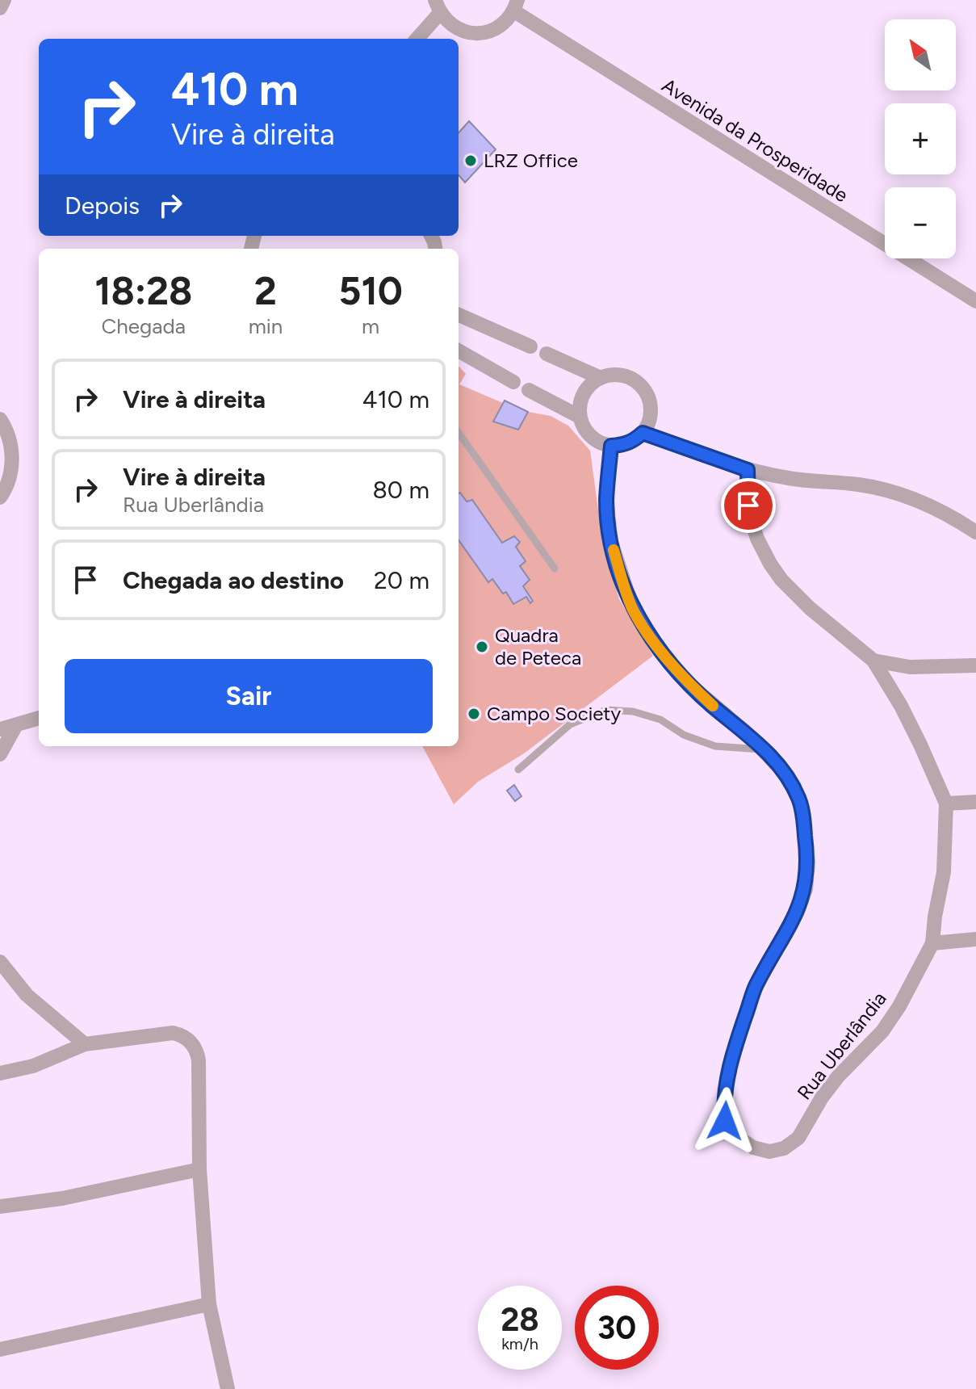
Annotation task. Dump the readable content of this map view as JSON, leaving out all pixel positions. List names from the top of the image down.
{
  "streets": {
    "street": ["Avenida da Prosperidade", "Rua Uberlândia"]
  },
  "places": ["LRZ Office", "Quadra de Peteca", "Campo Society"],
  "north": "top left",
  "page": {
    "map_buttons": ["+", "−"],
    "turn": ["410 m", "Vire à direita"],
    "then": "Depois",
    "eta": [
      "18:28",
      "Chegada",
      "2",
      "min",
      "510",
      "m"
    ],
    "list": [
      {
        "name": "Vire à direita",
        "value": "410 m"
      },
      {
        "name": "Vire à direita",
        "note": "Rua Uberlândia",
        "value": "80 m"
      },
      {
        "name": "Chegada ao destino",
        "value": "20 m"
      }
    ],
    "buttons": "Sair",
    "speed": "28 km/h",
    "limit": "30"
  }
}
